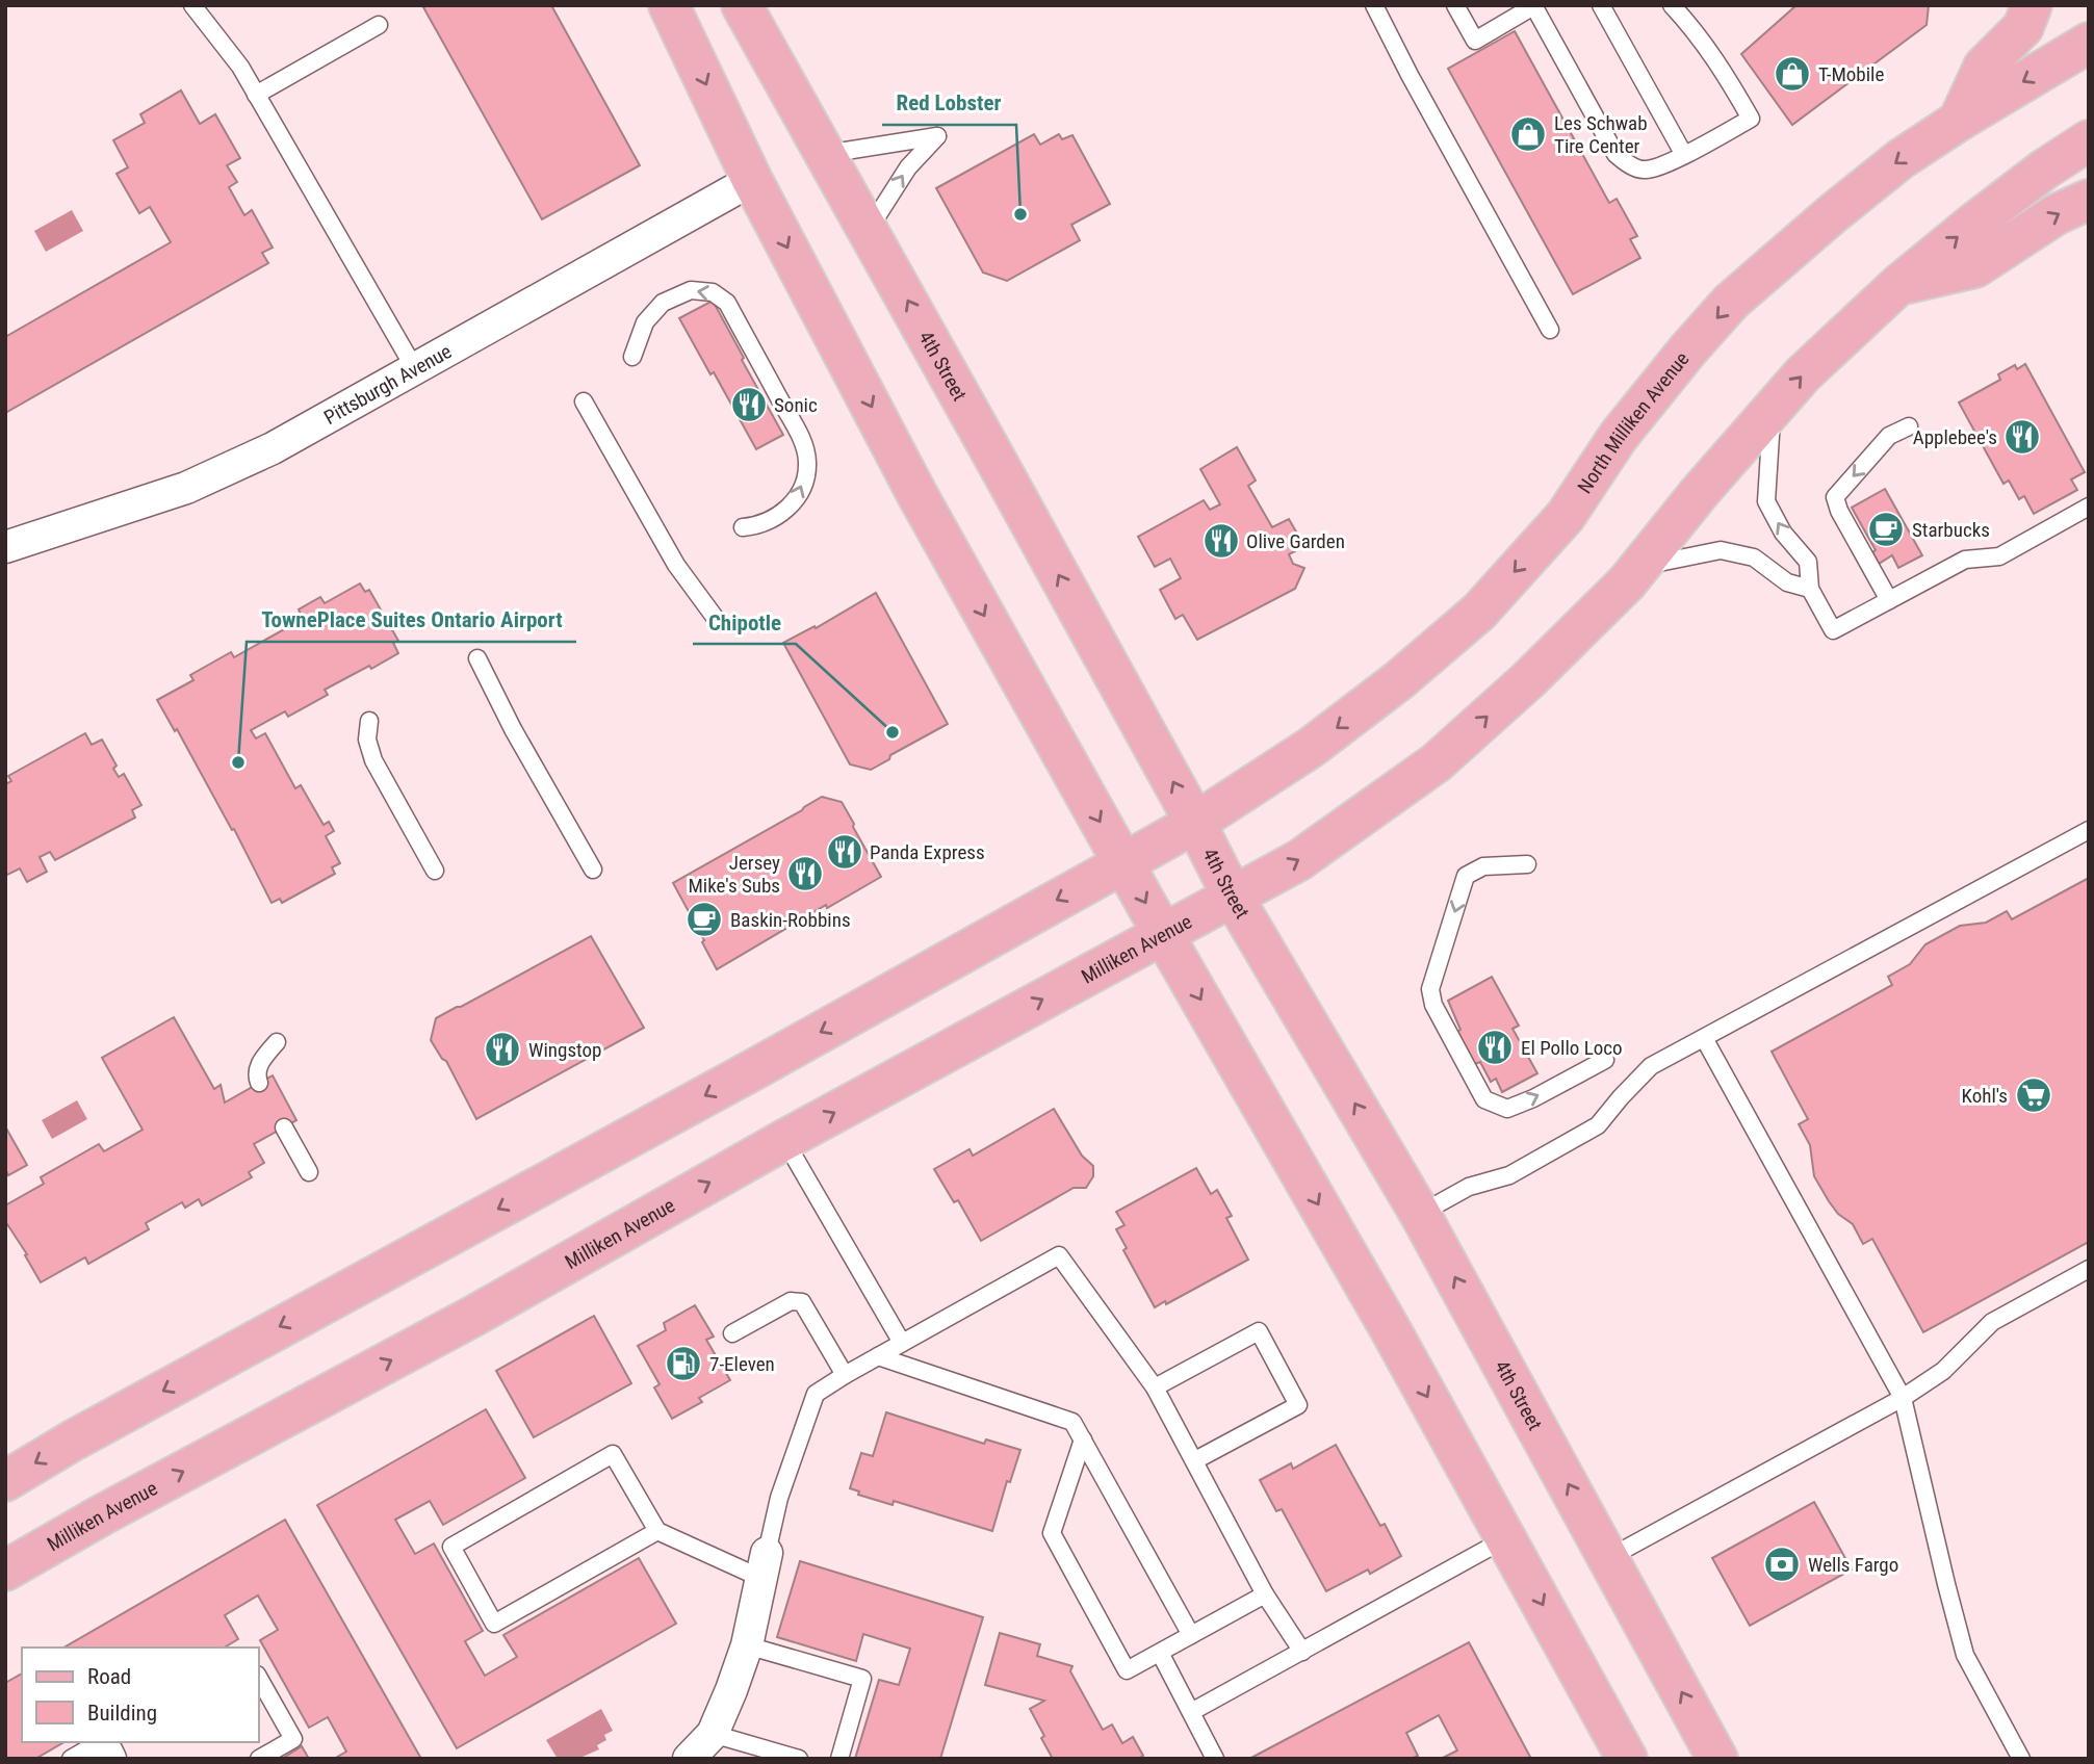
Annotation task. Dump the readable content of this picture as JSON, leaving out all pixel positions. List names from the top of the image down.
{
  "streets": {
    "main road": ["4th Street", "North Milliken Avenue", "Milliken Avenue"],
    "street": ["Pittsburgh Avenue"]
  },
  "crossings": [
    ["4th Street", "North Milliken Avenue"],
    ["4th Street", "Milliken Avenue"]
  ],
  "places": {
    "shop": ["T-Mobile", "Les Schwab Tire Center"],
    "other": ["Red Lobster", "Chipotle", "TownePlace Suites Ontario Airport"],
    "restaurant": [
      "Sonic",
      "Applebee's",
      "Olive Garden",
      "Panda Express",
      "Jersey Mike's Subs",
      "El Pollo Loco",
      "Wingstop"
    ],
    "cafe": ["Starbucks", "Baskin-Robbins"],
    "supermarket": ["Kohl's"],
    "fuel station": ["7-Eleven"],
    "bank": ["Wells Fargo"]
  },
  "legend": ["Road", "Building"]
}
